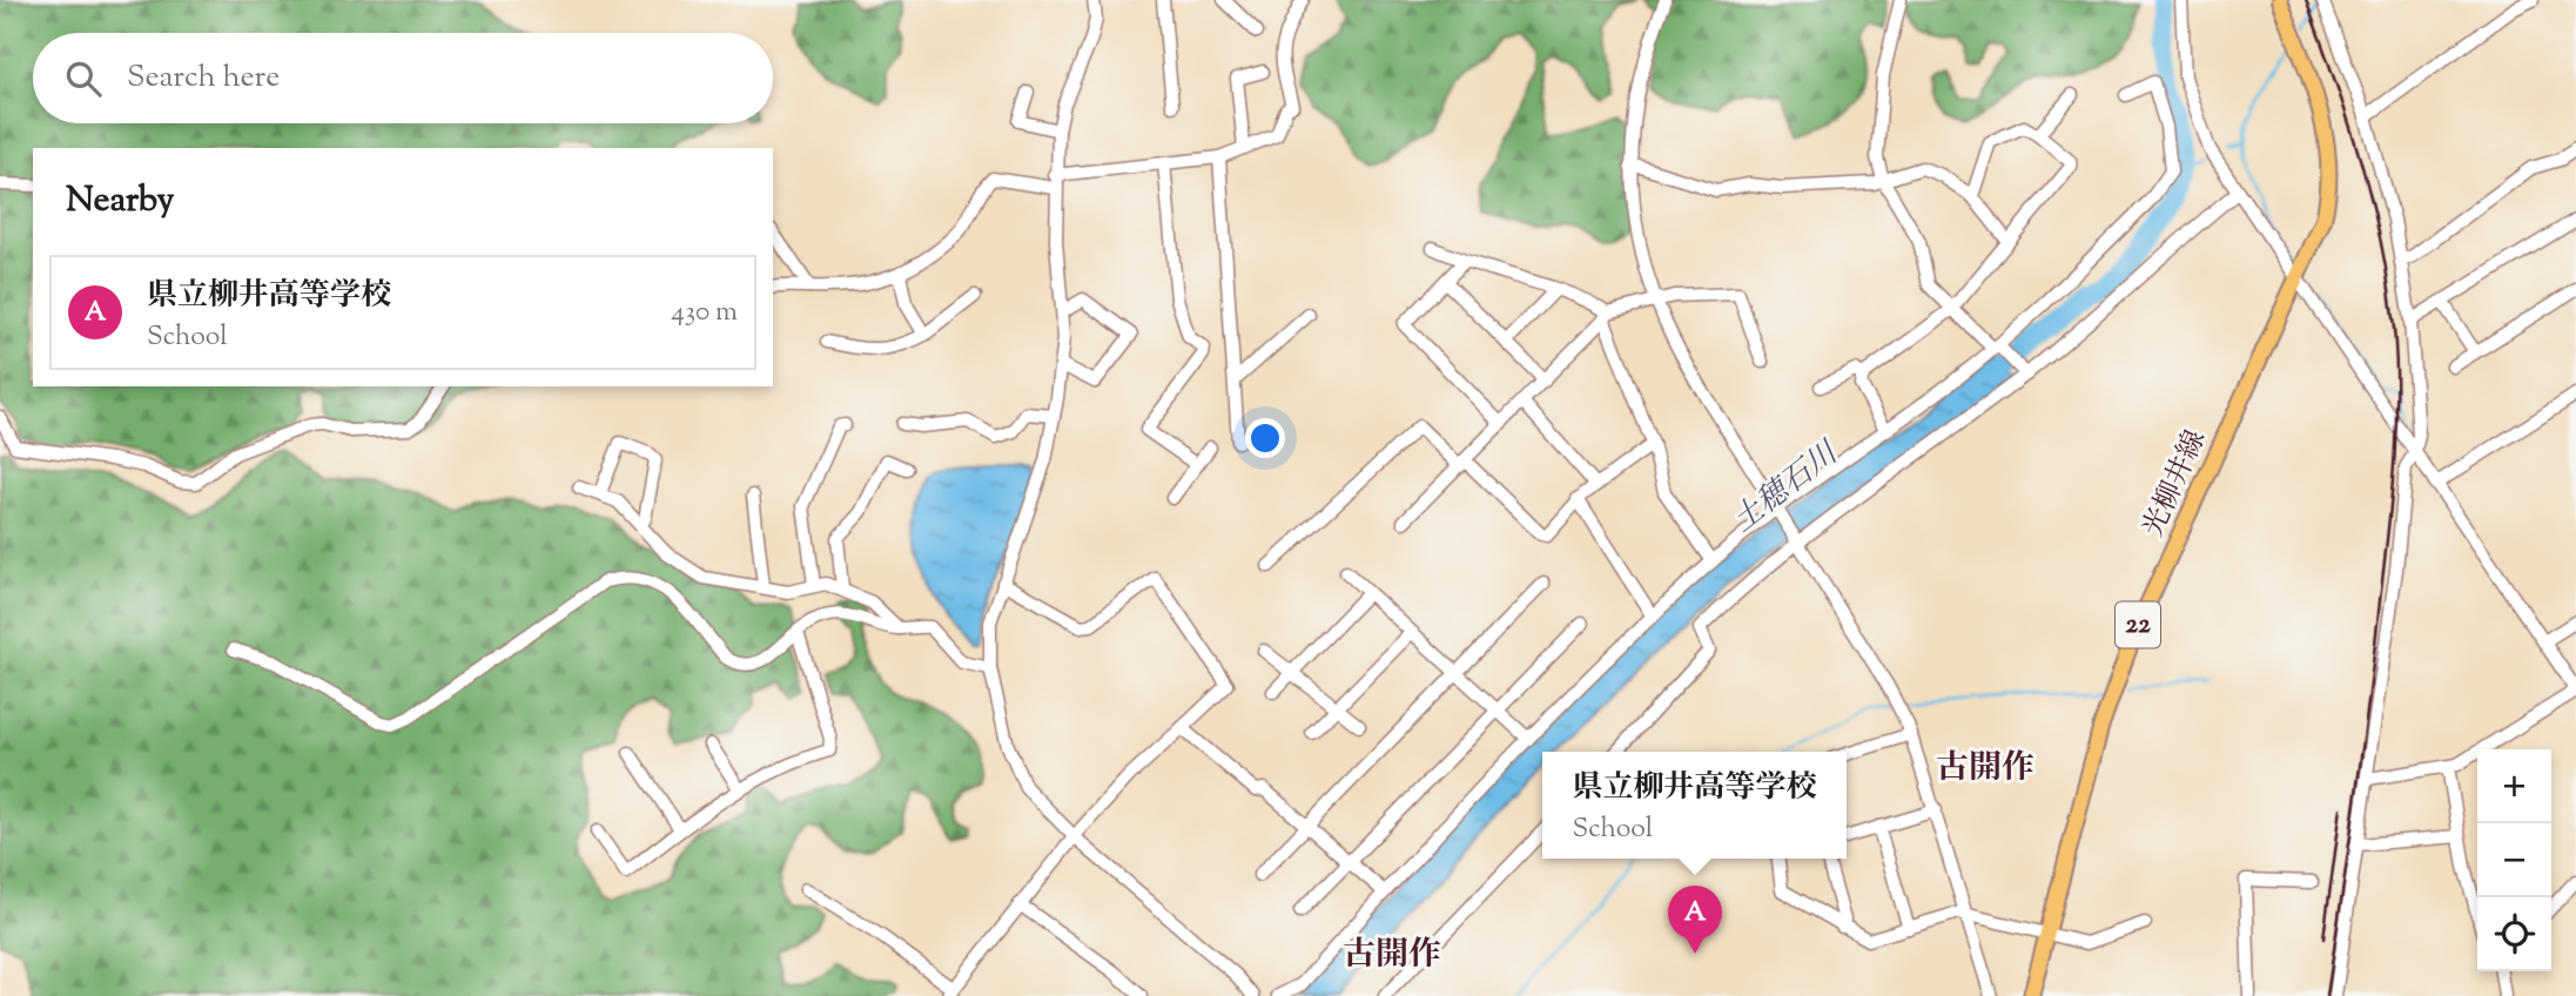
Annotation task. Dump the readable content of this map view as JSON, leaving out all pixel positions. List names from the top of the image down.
{
  "streets": {
    "main road": ["光柳井線", "22"]
  },
  "districts": ["古開作", "古開作"],
  "water": ["土穂石川"],
  "page": {
    "search": "Search here",
    "heading": "Nearby",
    "list": [
      {
        "mark": "A",
        "name": "県立柳井高等学校",
        "note": "School",
        "value": "430 m"
      }
    ],
    "map_buttons": ["+", "−"],
    "popup": ["県立柳井高等学校", "School"],
    "pins": "A"
  }
}
